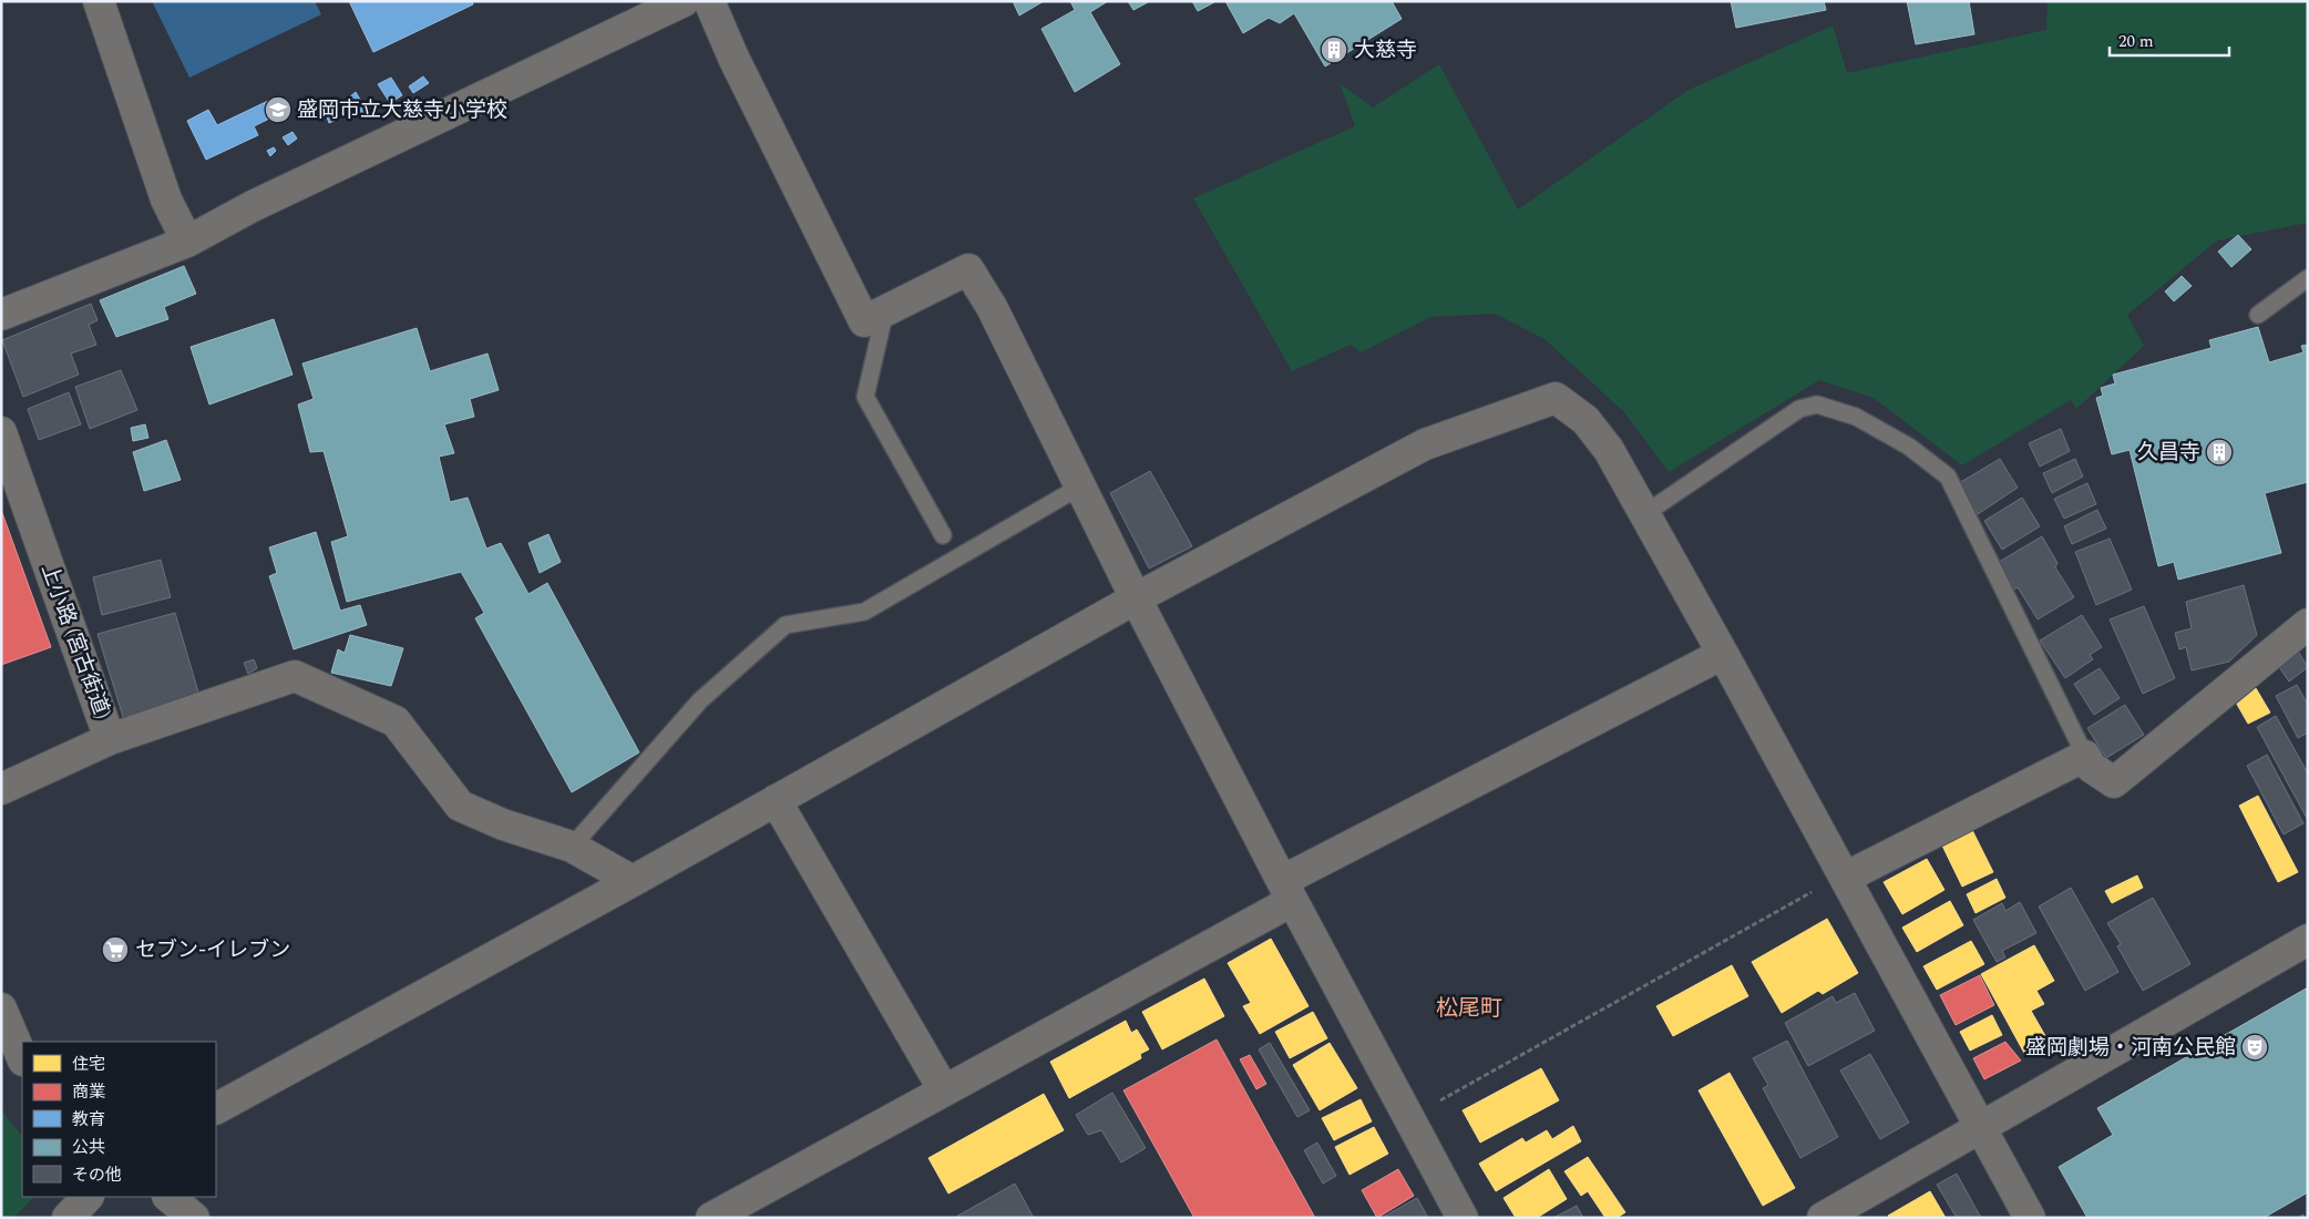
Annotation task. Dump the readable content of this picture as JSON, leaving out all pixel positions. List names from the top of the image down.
{
  "streets": {
    "street": ["上小路 (宮古街道)"]
  },
  "districts": ["松尾町"],
  "places": {
    "building": ["大慈寺", "久昌寺"],
    "school or university": ["盛岡市立大慈寺小学校"],
    "supermarket": ["セブン-イレブン"],
    "theatre": ["盛岡劇場・河南公民館"]
  },
  "legend": [
    "住宅",
    "商業",
    "教育",
    "公共",
    "その他"
  ],
  "scale_bar": "20 m"
}
